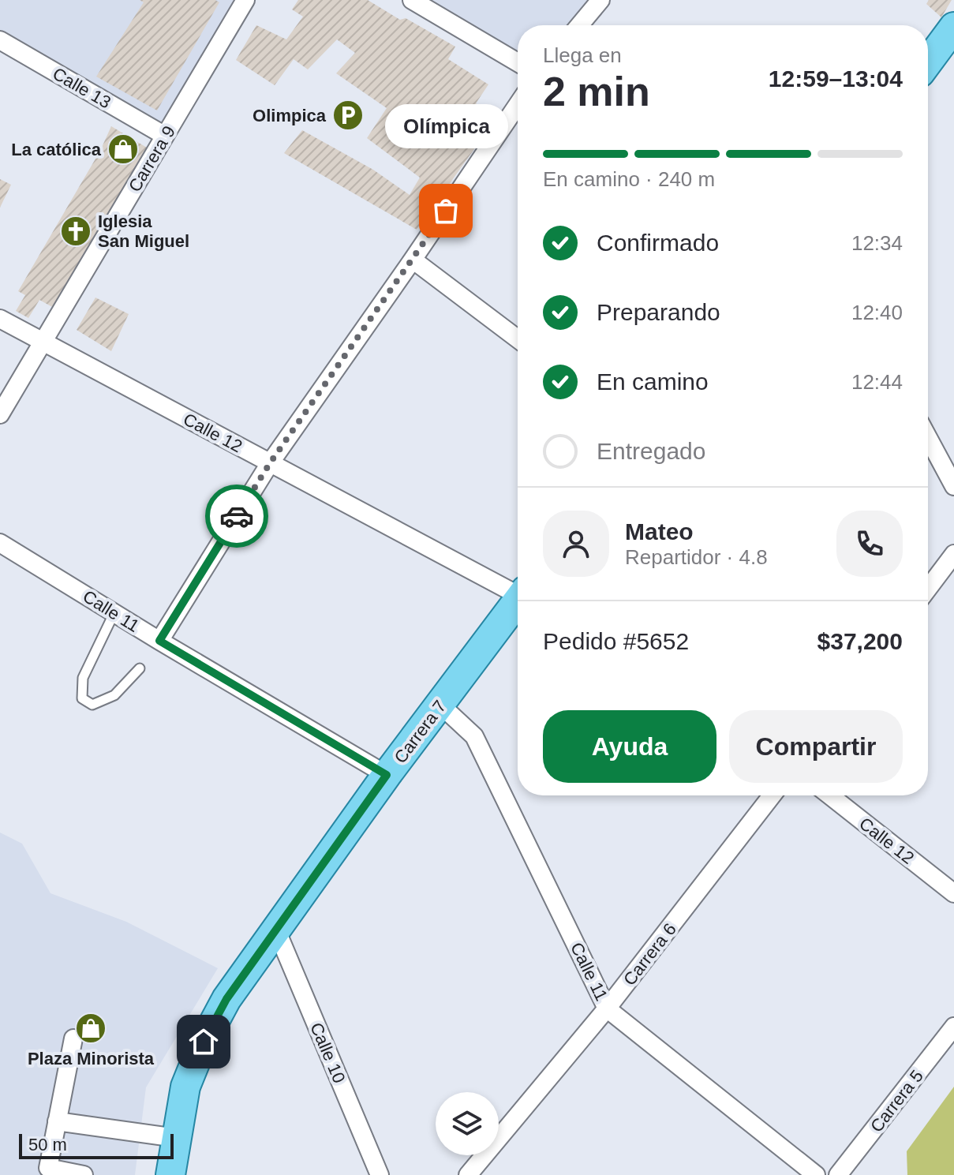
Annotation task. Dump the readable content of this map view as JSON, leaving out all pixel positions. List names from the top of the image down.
{
  "streets": {
    "main road": ["Carrera 7"],
    "street": [
      "Calle 13",
      "Carrera 9",
      "Calle 12",
      "Calle 11",
      "Carrera 6",
      "Calle 10",
      "Carrera 5"
    ]
  },
  "crossings": [
    ["Calle 13", "Carrera 9"],
    ["Carrera 9", "Calle 12"],
    ["Calle 11", "Carrera 7"],
    ["Calle 11", "Carrera 6"],
    ["Carrera 7", "Calle 10"]
  ],
  "places": {
    "parking": ["Olimpica"],
    "shop": ["La católica", "Plaza Minorista"],
    "other": ["Olímpica"],
    "church": ["Iglesia San Miguel"]
  },
  "scale_bar": "50 m",
  "page": {
    "heading": ["2 min", "Llega en", "12:59–13:04"],
    "panel": [
      "Mateo",
      "Repartidor · 4.8",
      "Pedido #5652",
      "$37,200"
    ],
    "bubble": "Olímpica",
    "bar": "En camino · 240 m",
    "list": [
      ["Confirmado", "12:34"],
      ["Preparando", "12:40"],
      ["En camino", "12:44"],
      "Entregado"
    ],
    "buttons": ["Ayuda", "Compartir"],
    "scale": "50 m"
  }
}
